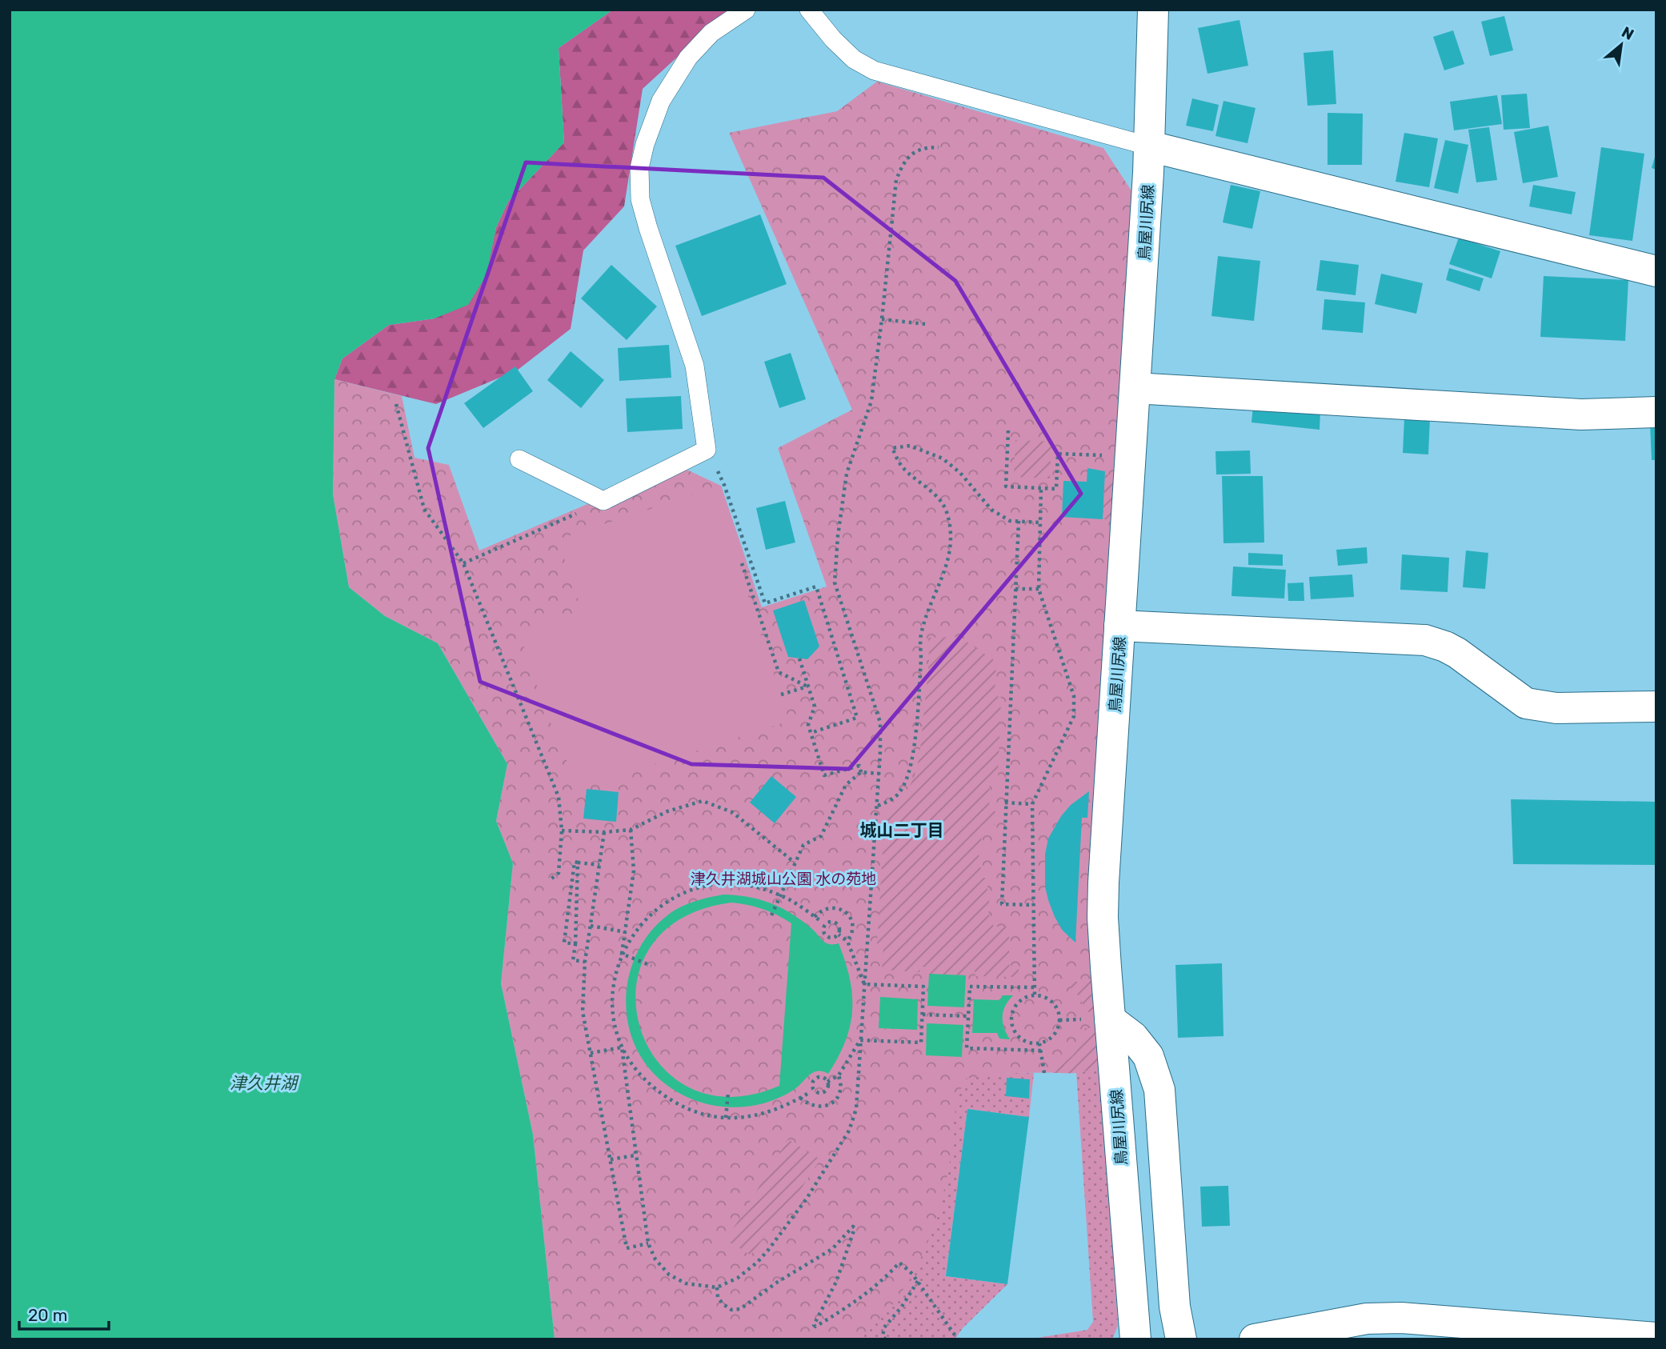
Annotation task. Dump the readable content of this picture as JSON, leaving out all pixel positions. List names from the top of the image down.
{
  "streets": {
    "street": ["鳥屋川尻線"]
  },
  "districts": ["城山二丁目"],
  "water": ["津久井湖"],
  "parks": ["津久井湖城山公園 水の苑地"],
  "scale_bar": "20 m",
  "north": "top right"
}
